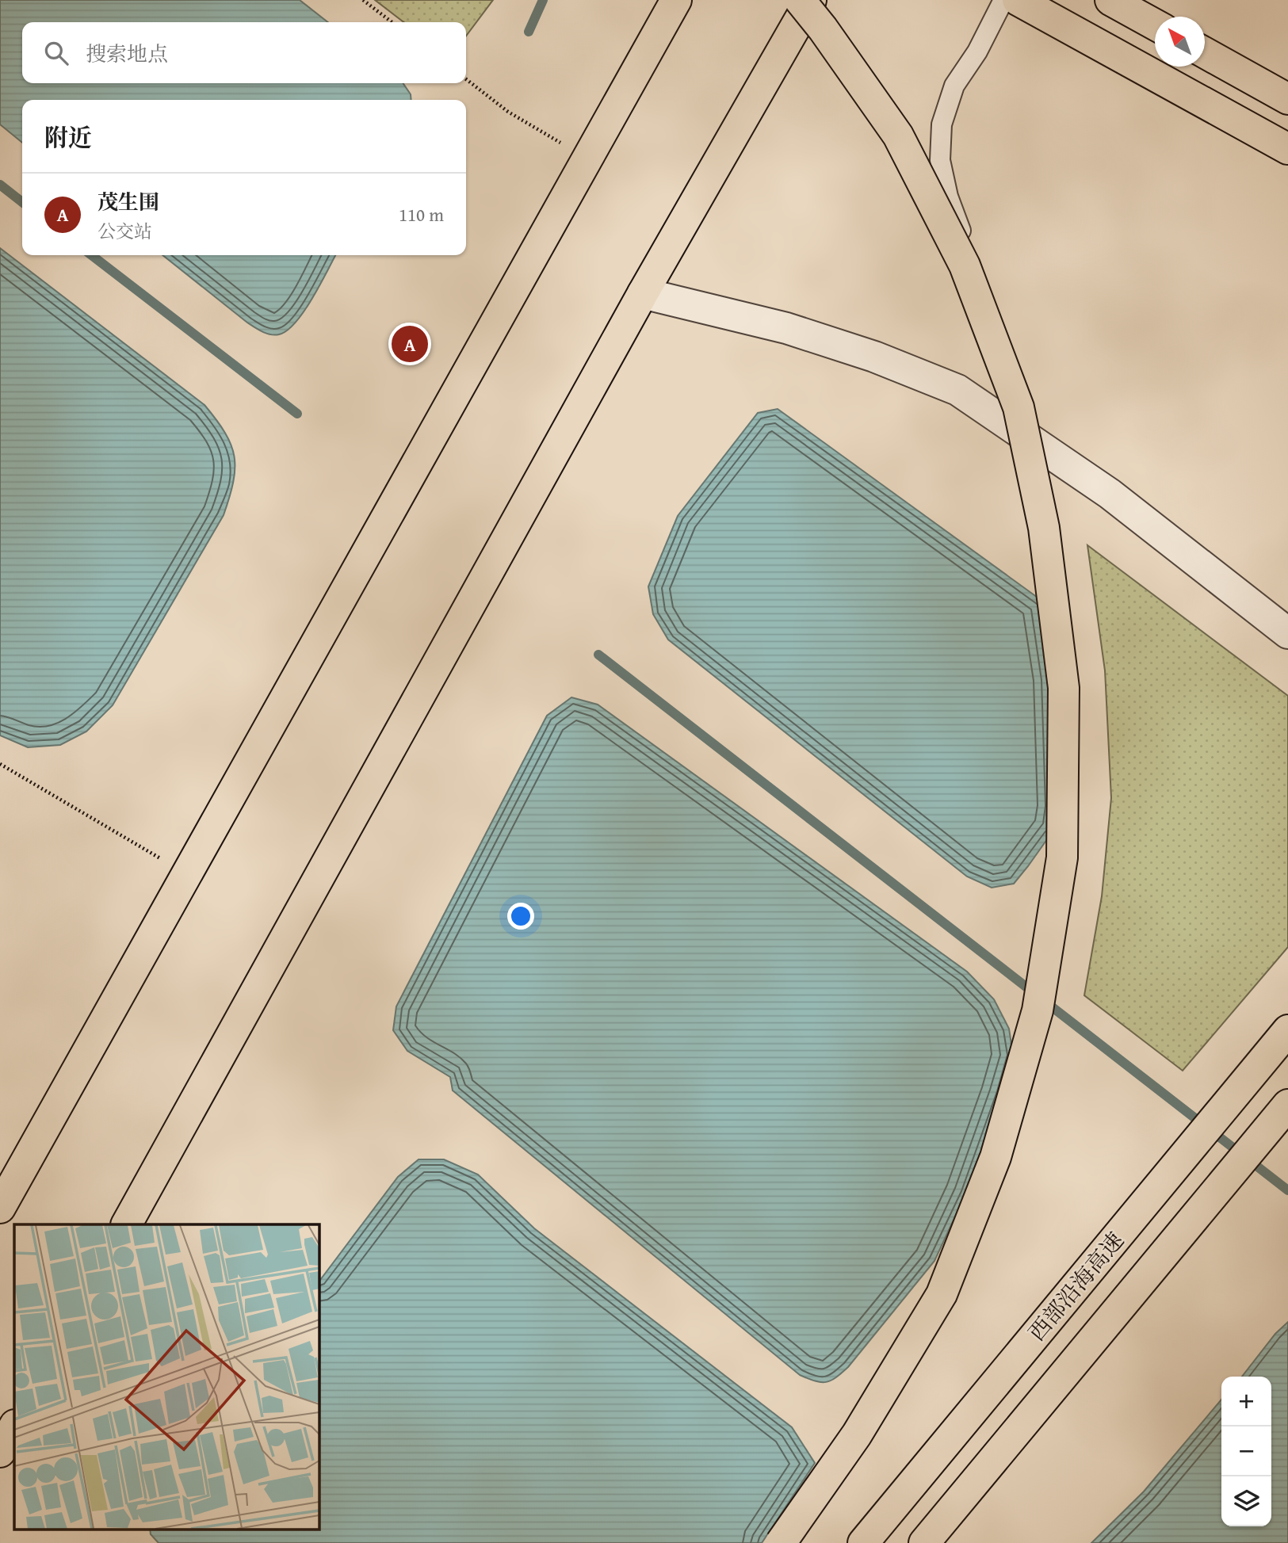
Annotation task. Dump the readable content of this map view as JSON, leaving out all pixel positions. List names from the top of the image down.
{
  "streets": {
    "highway": ["西部沿海高速"]
  },
  "north": "top left",
  "page": {
    "search": "搜索地点",
    "heading": "附近",
    "list": [
      {
        "mark": "A",
        "name": "茂生围",
        "note": "公交站",
        "value": "110 m"
      }
    ],
    "pins": "A",
    "map_buttons": ["+", "−"]
  }
}
